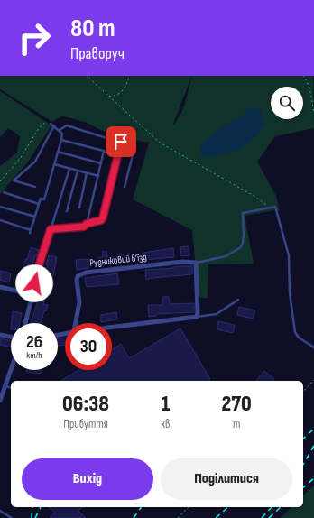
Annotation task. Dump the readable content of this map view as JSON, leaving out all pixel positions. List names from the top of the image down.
{
  "streets": {
    "street": ["Рудниковий в’їзд"]
  },
  "page": {
    "turn": ["80 m", "Праворуч"],
    "speed": "26 km/h",
    "limit": "30",
    "eta": [
      "06:38",
      "Прибуття",
      "1",
      "хв",
      "270",
      "m"
    ],
    "buttons": ["Вихід", "Поділитися"]
  }
}
